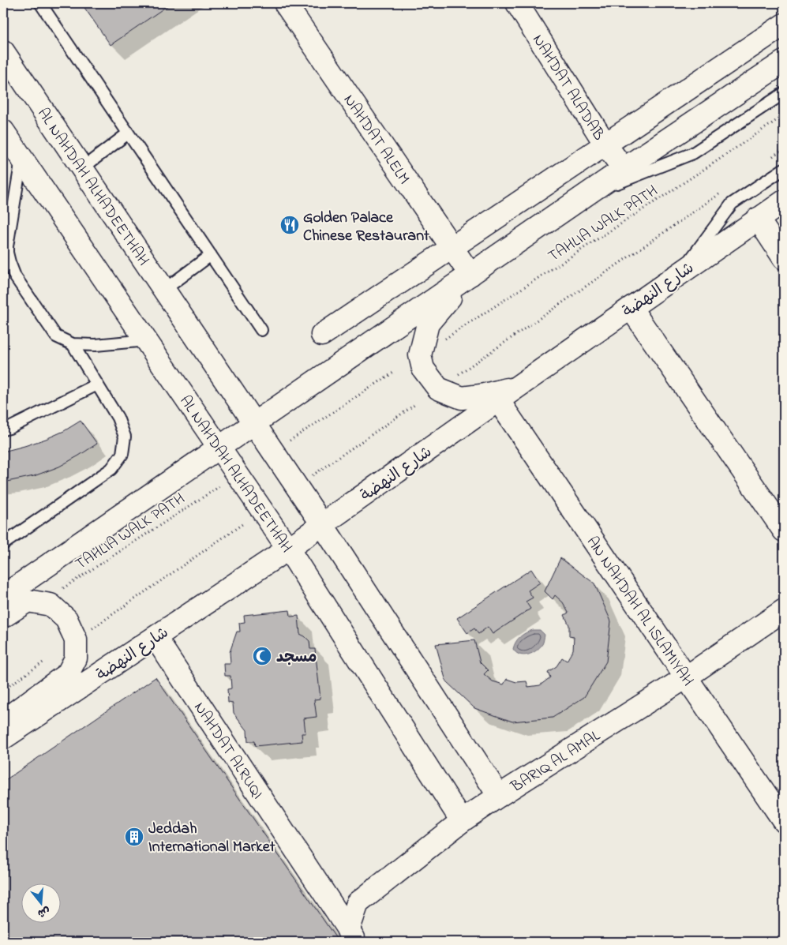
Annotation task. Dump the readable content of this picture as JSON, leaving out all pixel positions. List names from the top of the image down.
{
  "streets": {
    "street": [
      "NAHDAT ALADAB",
      "NAHDAT ALELM",
      "AL NAHDAH ALHADEETHAH",
      "شارع النهضة",
      "AN NAHDAH AL ISLAMIYAH",
      "NAHDAT ALRUQI",
      "BARIQ AL AMAL"
    ],
    "path": ["TAHLIA WALK PATH"]
  },
  "crossings": [
    ["AL NAHDAH ALHADEETHAH", "شارع النهضة"],
    ["AL NAHDAH ALHADEETHAH", "BARIQ AL AMAL"],
    ["شارع النهضة", "AN NAHDAH AL ISLAMIYAH"],
    ["شارع النهضة", "NAHDAT ALRUQI"],
    ["AN NAHDAH AL ISLAMIYAH", "BARIQ AL AMAL"],
    ["NAHDAT ALRUQI", "BARIQ AL AMAL"]
  ],
  "places": {
    "restaurant": ["Golden Palace Chinese Restaurant"],
    "mosque": ["مسجد"],
    "building": ["Jeddah International Market"]
  },
  "north": "bottom"
}
